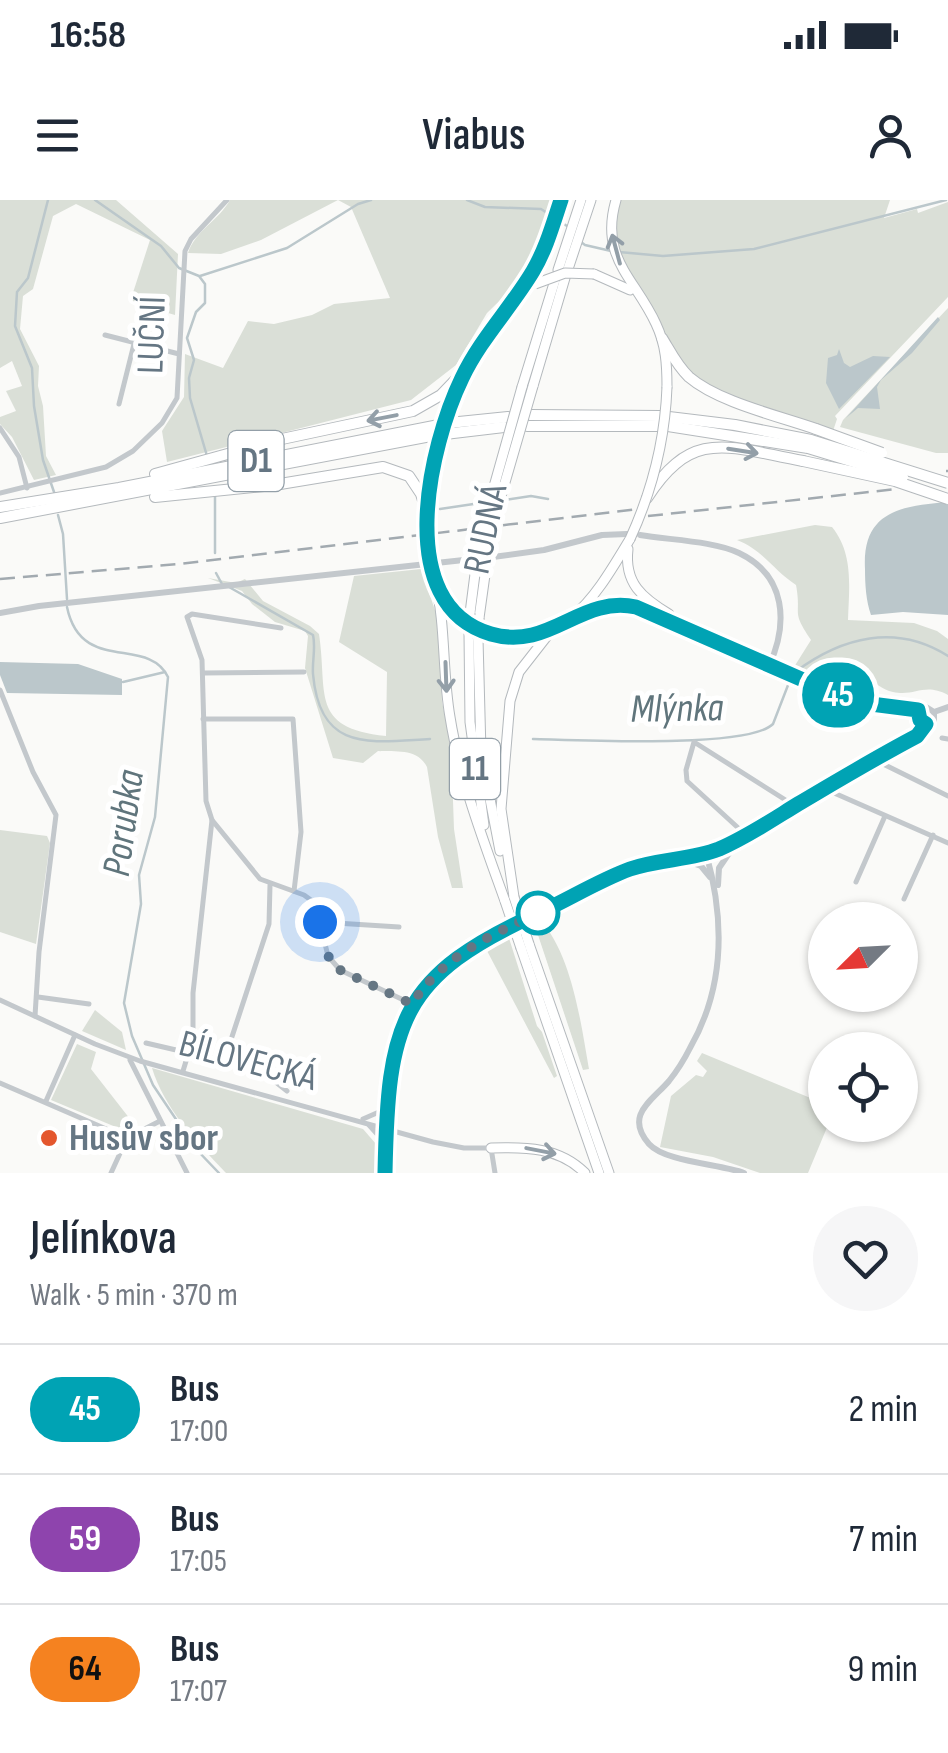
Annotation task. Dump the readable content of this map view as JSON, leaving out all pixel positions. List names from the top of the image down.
{
  "streets": {
    "highway": ["D1", "RUDNÁ", "11"],
    "street": ["LUČNÍ", "BÍLOVECKÁ"]
  },
  "crossings": [
    ["RUDNÁ", "11"]
  ],
  "water": ["Mlýnka", "Porubka"],
  "places": ["Husův sbor"],
  "lines": ["bus line 45"],
  "north": "bottom left",
  "page": {
    "status": "16:58",
    "header": "Viabus",
    "on_map": "45",
    "heading": ["Jelínkova", "Walk · 5 min · 370 m"],
    "list": [
      {
        "mark": "45",
        "name": "Bus",
        "note": "17:00",
        "value": "2 min"
      },
      {
        "mark": "59",
        "name": "Bus",
        "note": "17:05",
        "value": "7 min"
      },
      {
        "mark": "64",
        "name": "Bus",
        "note": "17:07",
        "value": "9 min"
      }
    ]
  }
}
